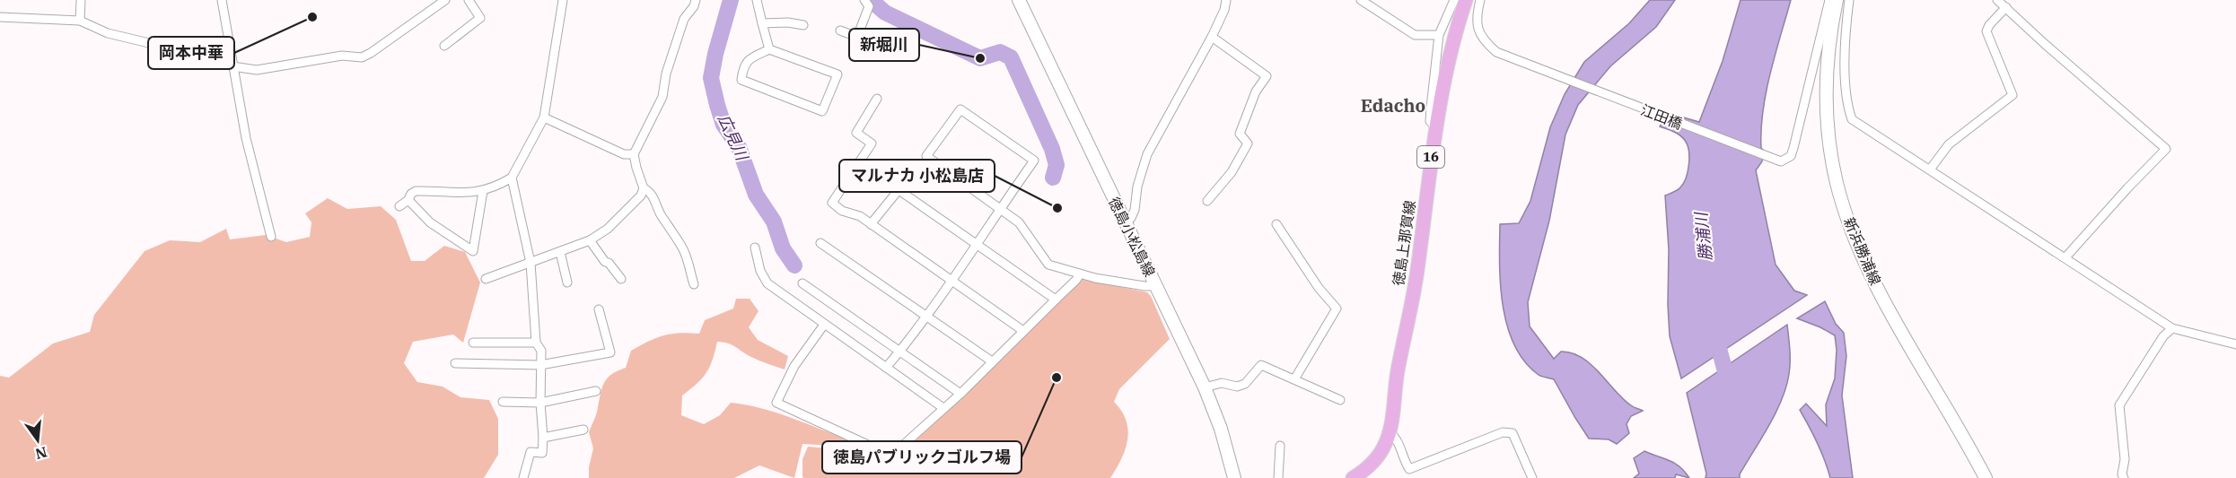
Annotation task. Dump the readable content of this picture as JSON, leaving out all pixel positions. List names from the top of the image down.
{
  "streets": {
    "main road": [
      "16",
      "徳島小松島線",
      "徳島上那賀線",
      "新浜勝浦線"
    ],
    "street": ["江田橋"]
  },
  "districts": ["Edacho"],
  "water": ["広見川", "勝浦川"],
  "places": [
    "岡本中華",
    "新堀川",
    "マルナカ 小松島店",
    "徳島パブリックゴルフ場"
  ],
  "north": "bottom"
}
